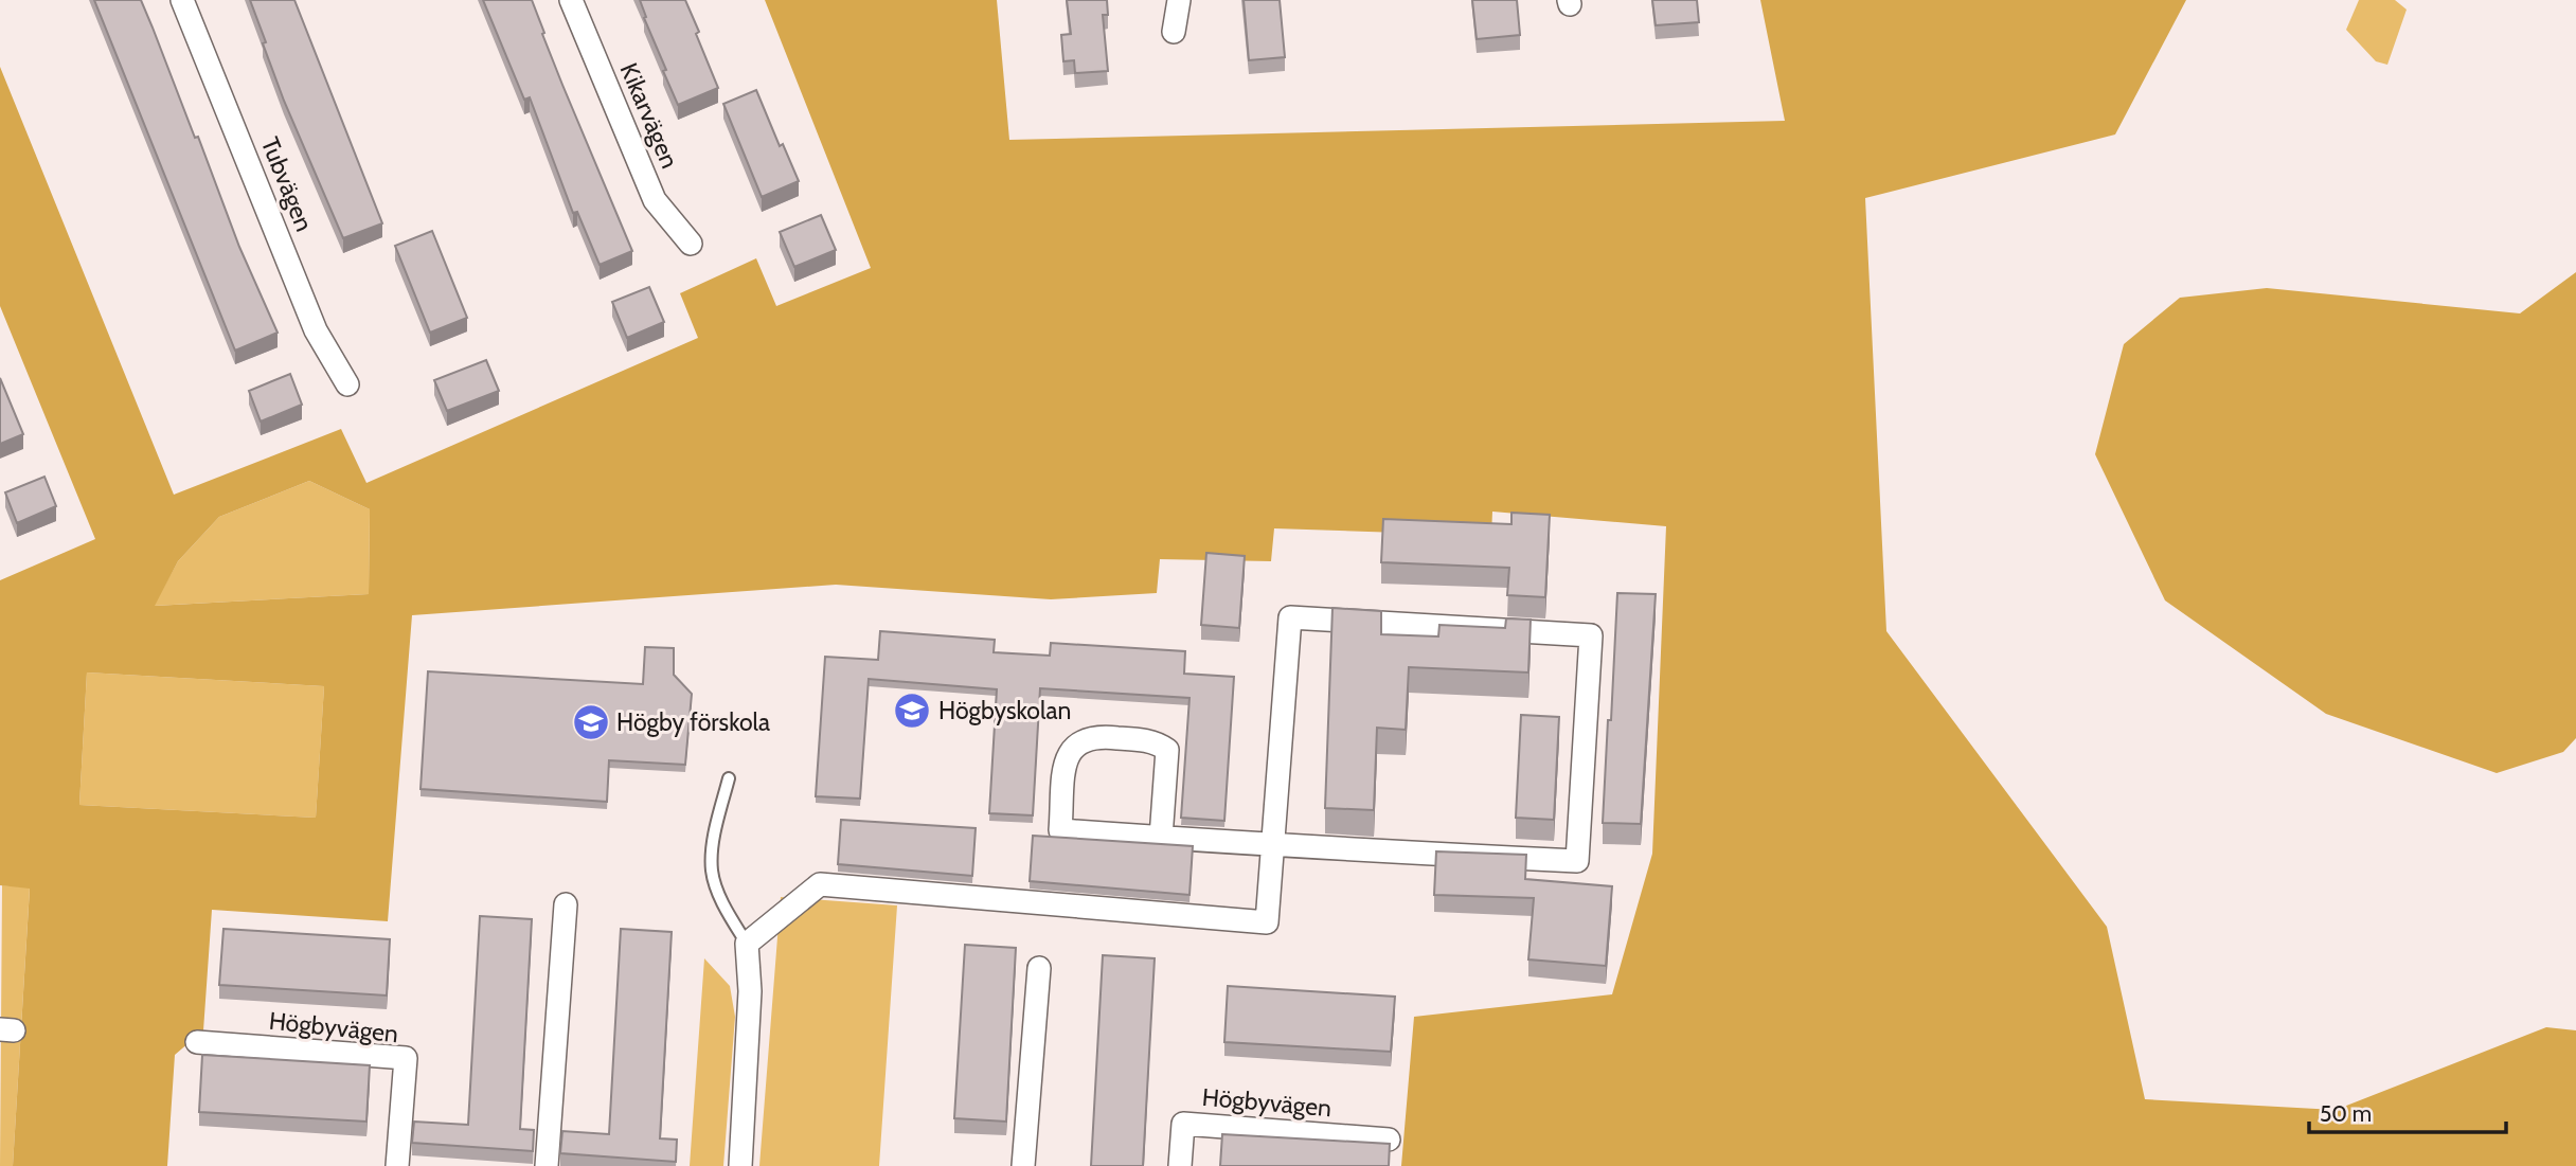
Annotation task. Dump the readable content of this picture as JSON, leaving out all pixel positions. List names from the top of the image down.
{
  "streets": {
    "street": ["Kikarvägen", "Tubvägen", "Högbyvägen"]
  },
  "places": {
    "school or university": ["Högbyskolan", "Högby förskola"]
  },
  "scale_bar": "50 m"
}
